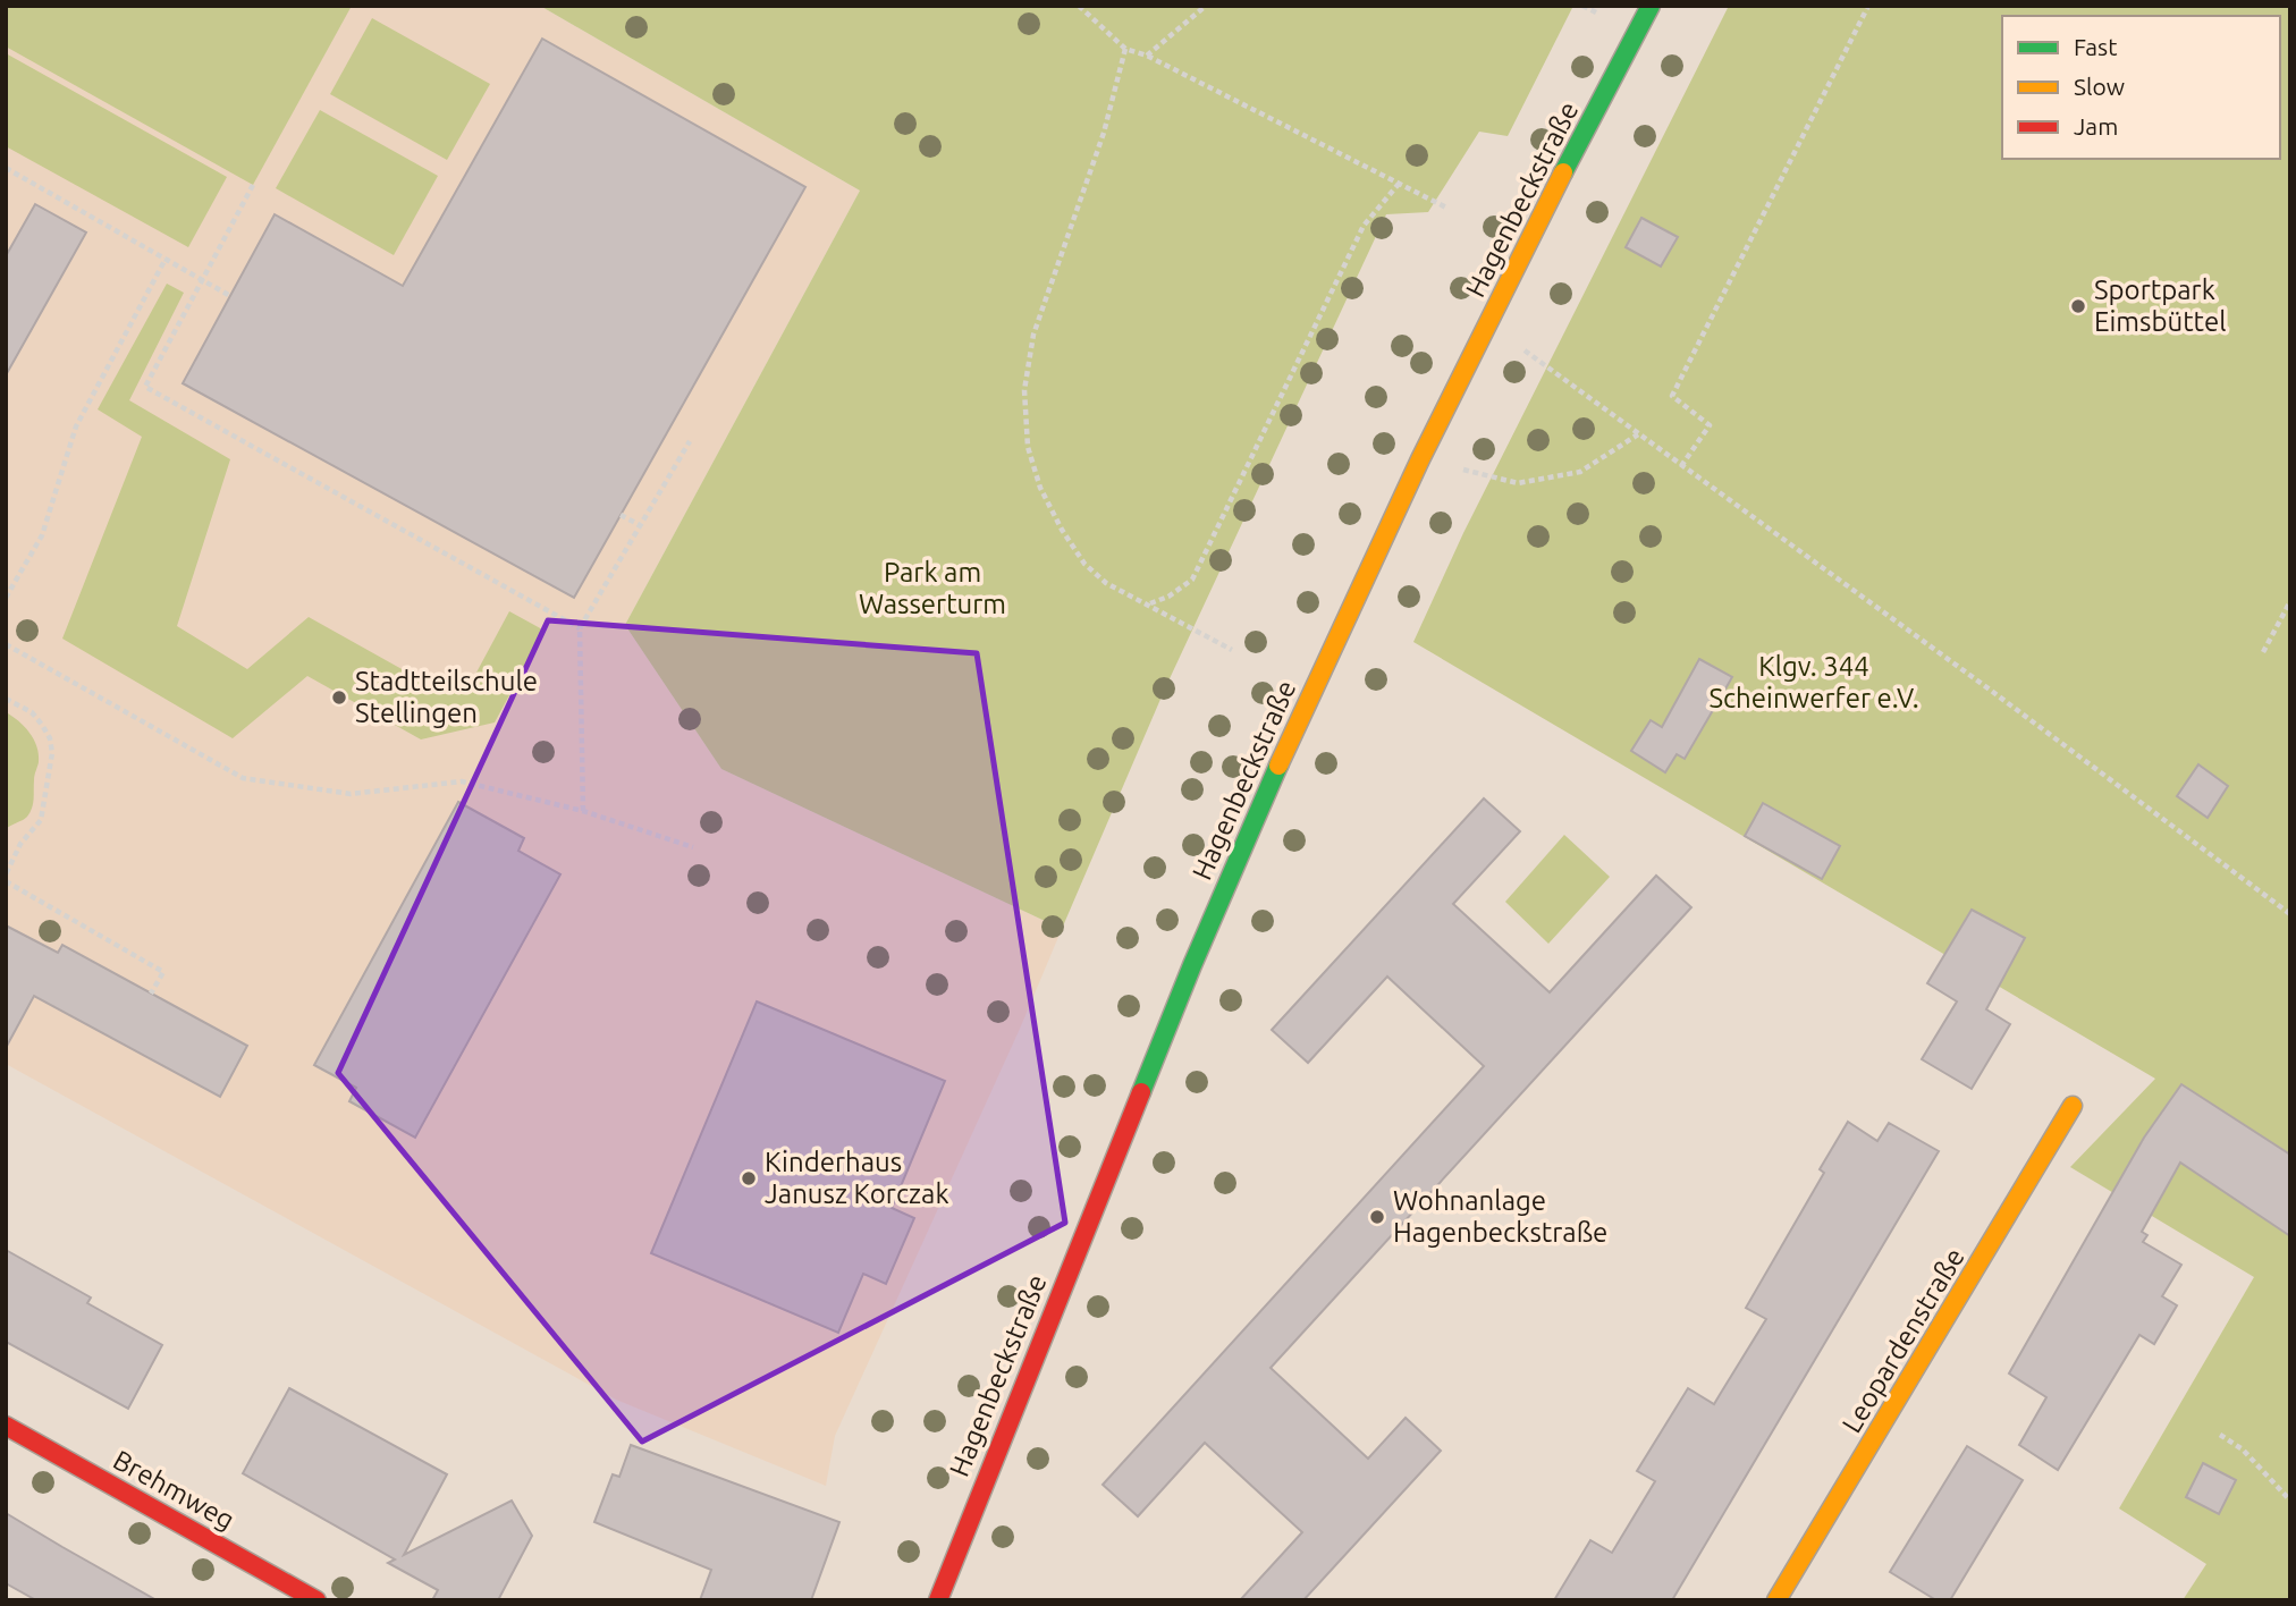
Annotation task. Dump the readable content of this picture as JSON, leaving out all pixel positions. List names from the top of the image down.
{
  "streets": {
    "street": ["Hagenbeckstraße", "Leopardenstraße", "Brehmweg"]
  },
  "parks": ["Park am Wasserturm", "Klgv. 344 Scheinwerfer e.V."],
  "places": [
    "Sportpark Eimsbüttel",
    "Stadtteilschule Stellingen",
    "Kinderhaus Janusz Korczak",
    "Wohnanlage Hagenbeckstraße"
  ],
  "legend": ["Fast", "Slow", "Jam"]
}
